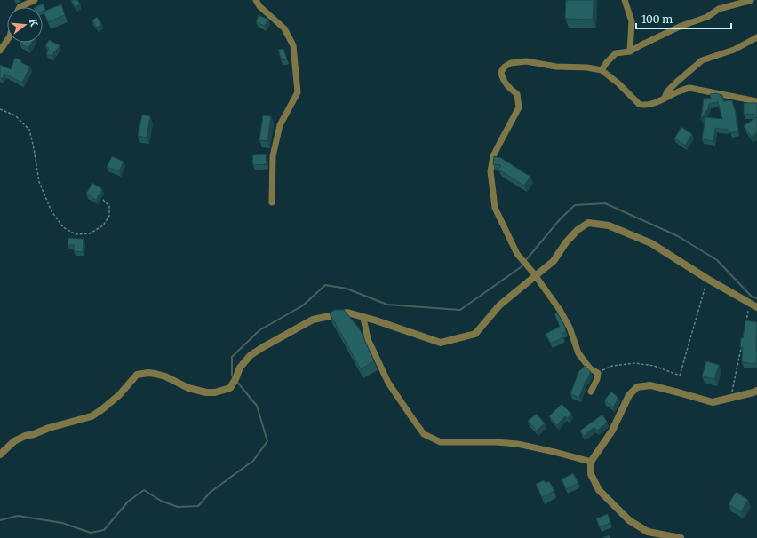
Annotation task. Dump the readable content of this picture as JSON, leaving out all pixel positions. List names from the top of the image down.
{
  "scale_bar": "100 m",
  "north": "right"
}
